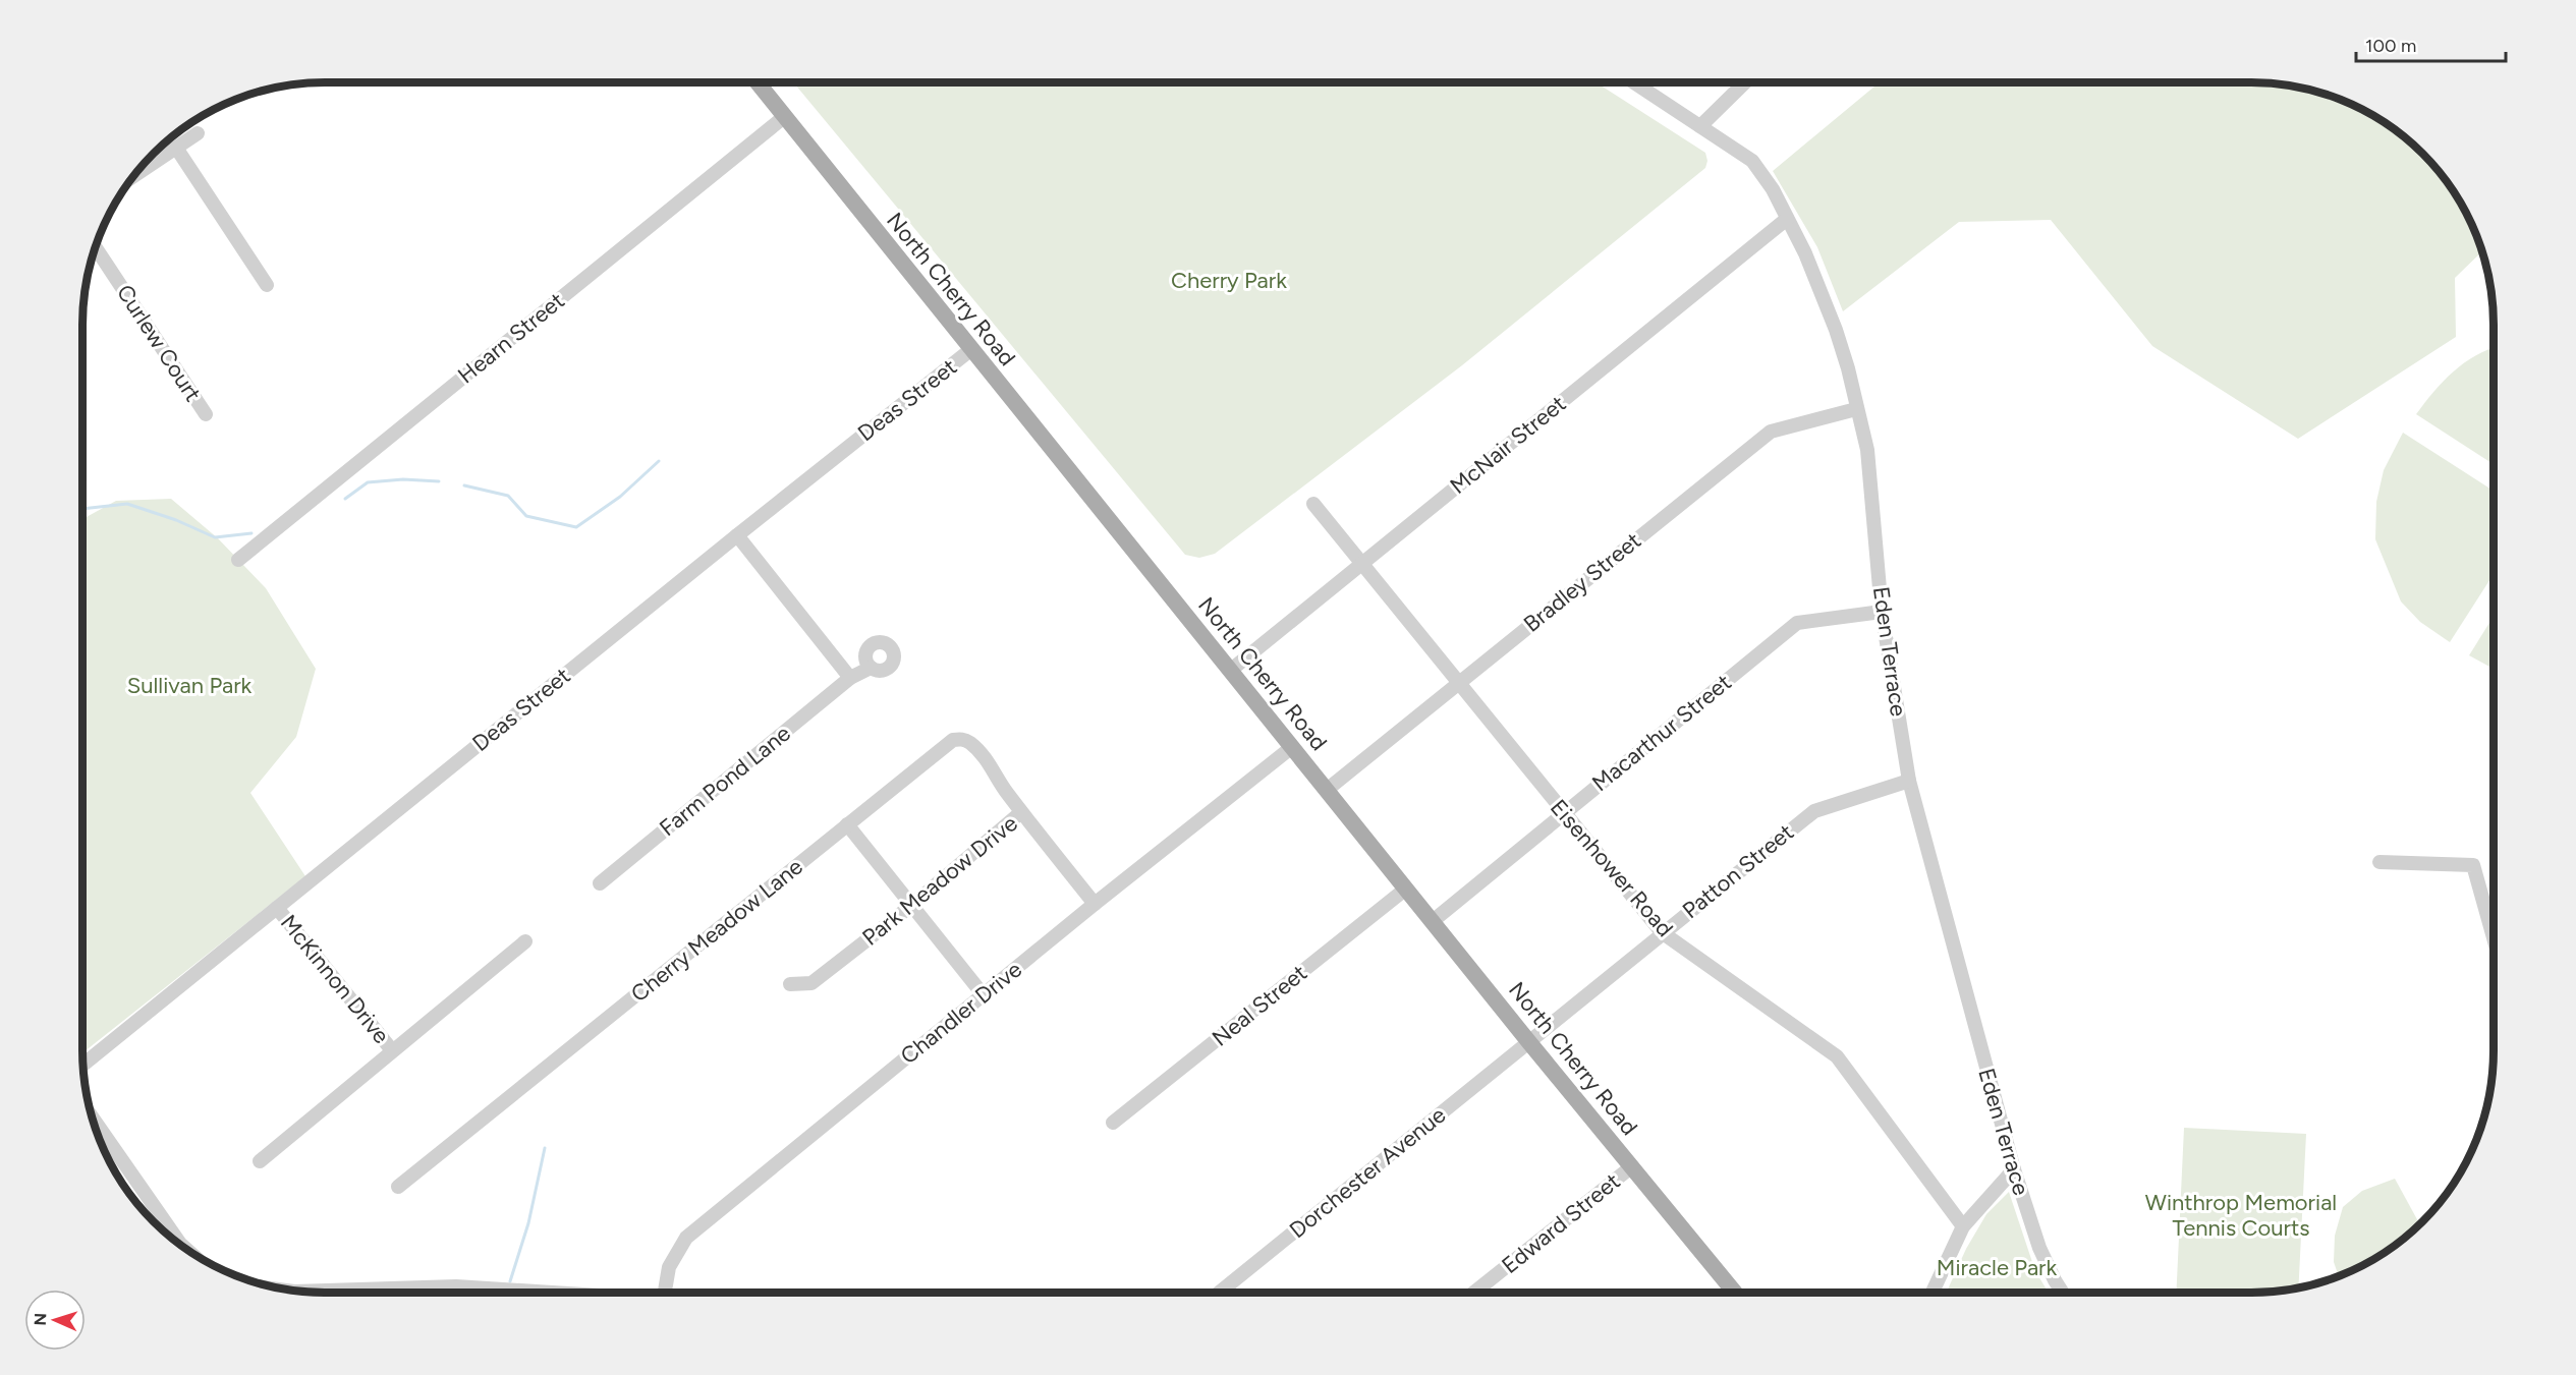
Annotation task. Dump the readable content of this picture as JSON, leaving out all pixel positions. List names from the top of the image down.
{
  "streets": {
    "main road": ["North Cherry Road"],
    "street": [
      "Hearn Street",
      "Curlew Court",
      "Deas Street",
      "McNair Street",
      "Bradley Street",
      "Eden Terrace",
      "Macarthur Street",
      "Farm Pond Lane",
      "Eisenhower Road",
      "Patton Street",
      "Park Meadow Drive",
      "Cherry Meadow Lane",
      "McKinnon Drive",
      "Neal Street",
      "Chandler Drive",
      "Dorchester Avenue",
      "Edward Street"
    ]
  },
  "crossings": [
    ["North Cherry Road", "Hearn Street"],
    ["North Cherry Road", "Deas Street"],
    ["North Cherry Road", "McNair Street"],
    ["North Cherry Road", "Bradley Street"],
    ["North Cherry Road", "Macarthur Street"],
    ["North Cherry Road", "Patton Street"],
    ["North Cherry Road", "Neal Street"],
    ["North Cherry Road", "Chandler Drive"],
    ["North Cherry Road", "Dorchester Avenue"],
    ["North Cherry Road", "Edward Street"],
    ["Deas Street", "McKinnon Drive"],
    ["McNair Street", "Eden Terrace"],
    ["McNair Street", "Eisenhower Road"],
    ["Bradley Street", "Eden Terrace"],
    ["Bradley Street", "Eisenhower Road"],
    ["Eden Terrace", "Macarthur Street"],
    ["Eden Terrace", "Patton Street"],
    ["Macarthur Street", "Eisenhower Road"],
    ["Eisenhower Road", "Patton Street"],
    ["Patton Street", "Dorchester Avenue"],
    ["Park Meadow Drive", "Cherry Meadow Lane"],
    ["Park Meadow Drive", "Chandler Drive"]
  ],
  "parks": [
    "Cherry Park",
    "Sullivan Park",
    "Winthrop Memorial Tennis Courts",
    "Miracle Park"
  ],
  "scale_bar": "100 m",
  "north": "left"
}
